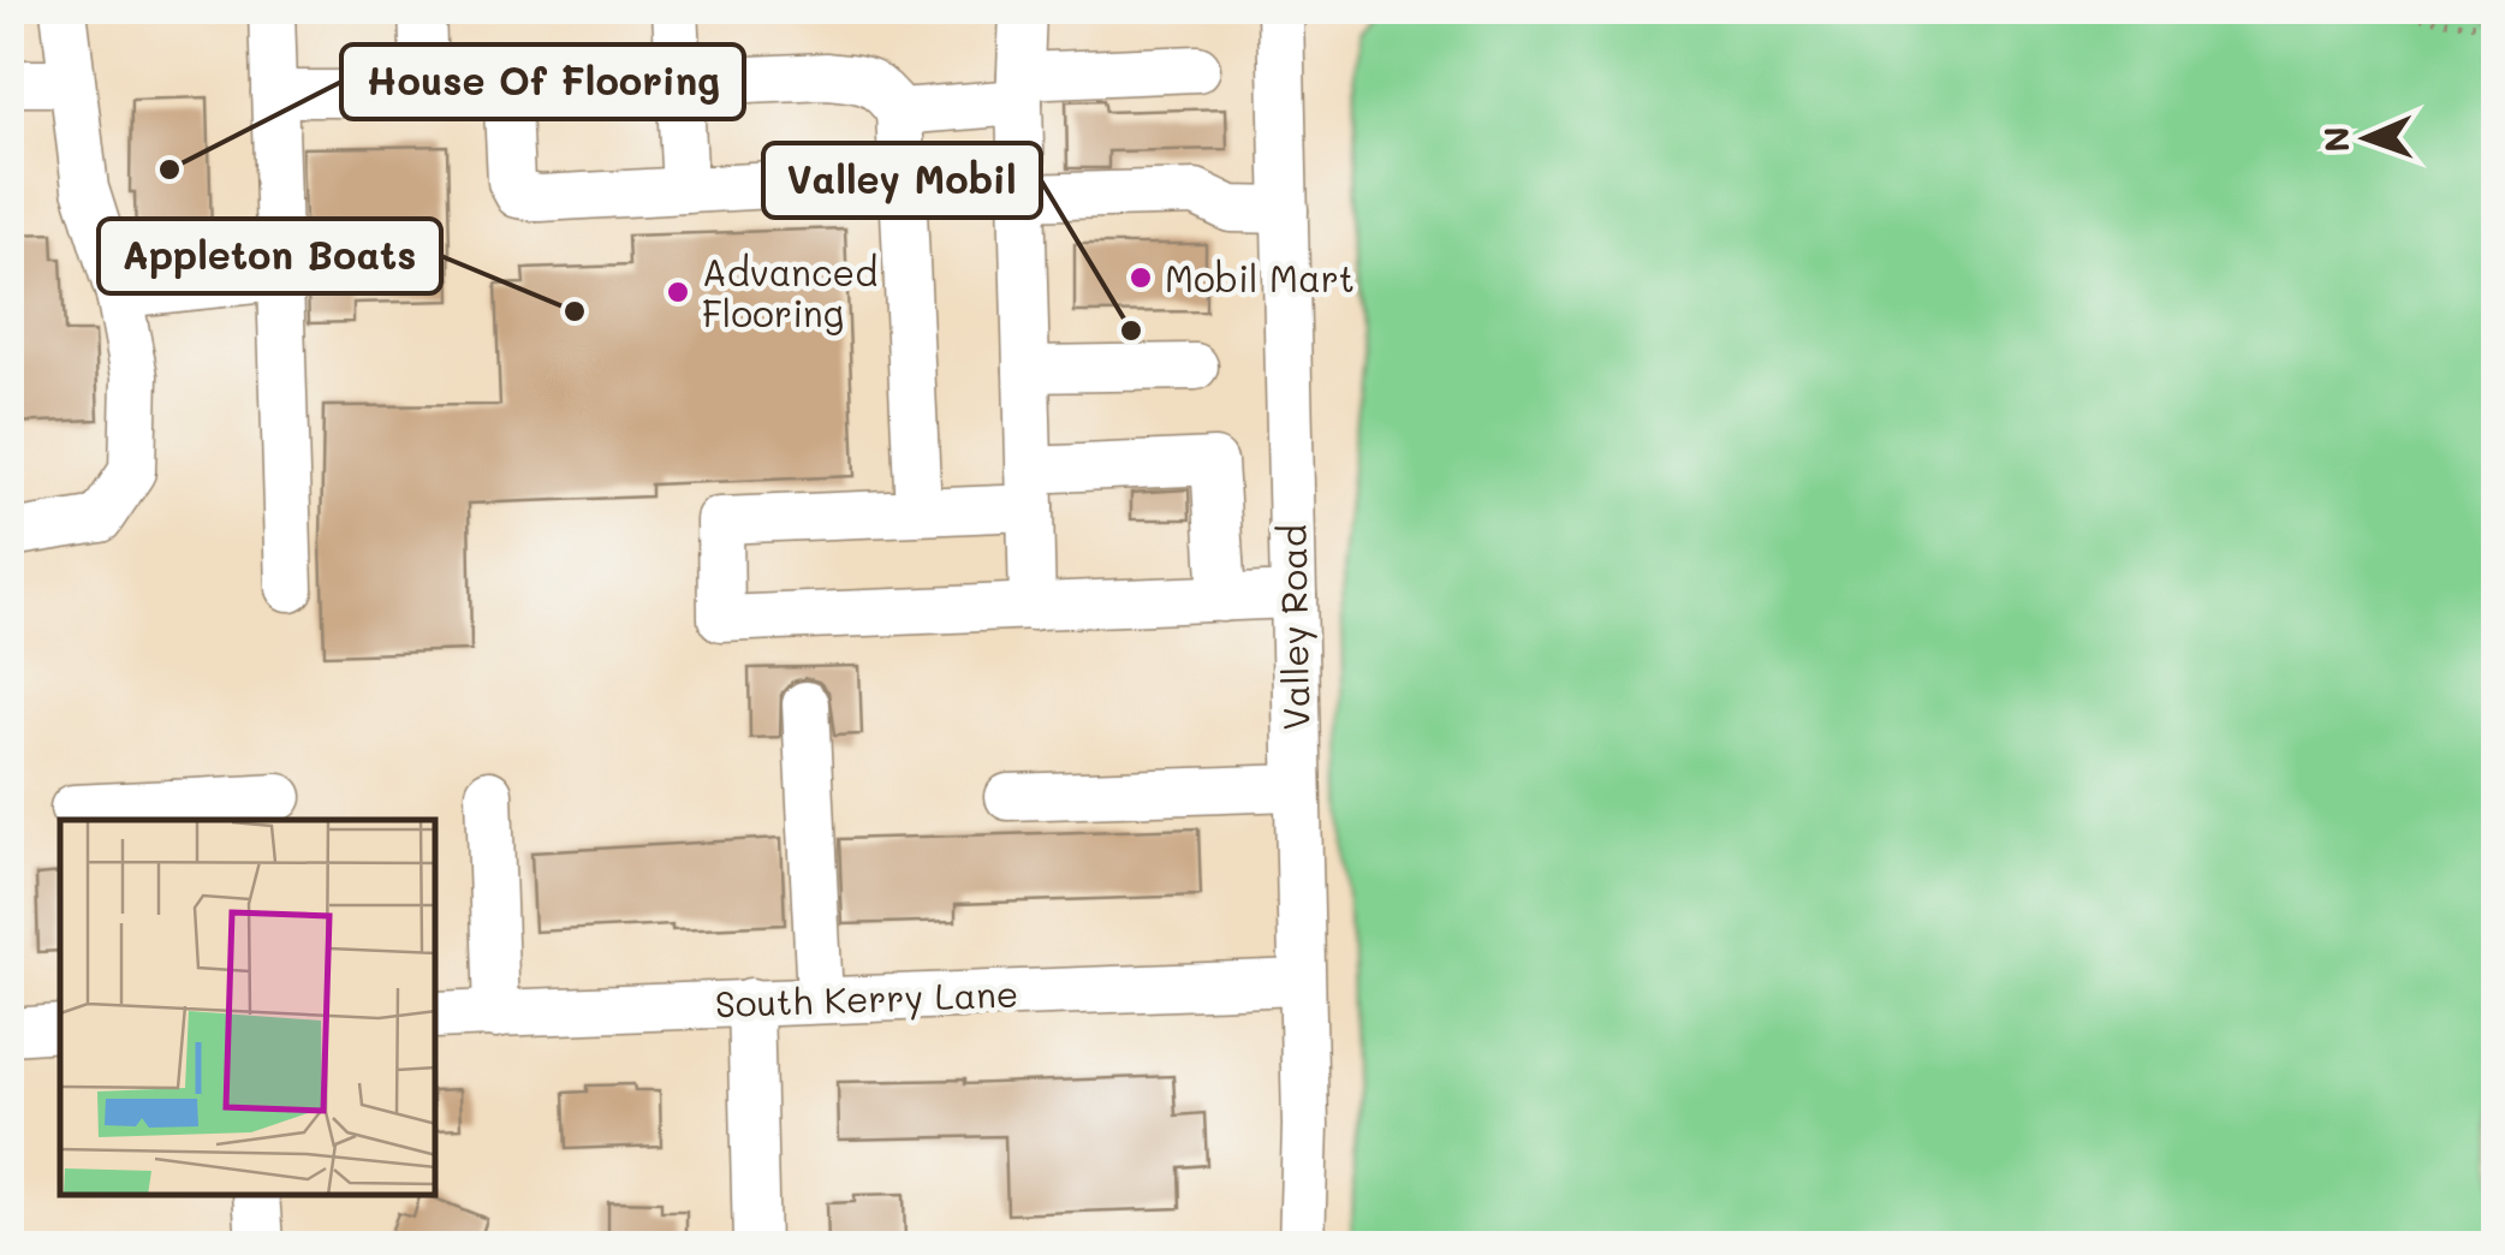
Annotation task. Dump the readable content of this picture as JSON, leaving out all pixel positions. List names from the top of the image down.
{
  "streets": {
    "street": ["Valley Road", "South Kerry Lane"]
  },
  "crossings": [
    ["Valley Road", "South Kerry Lane"]
  ],
  "places": [
    "House Of Flooring",
    "Mobil Mart",
    "Advanced Flooring",
    "Appleton Boats",
    "Valley Mobil"
  ],
  "north": "left"
}
